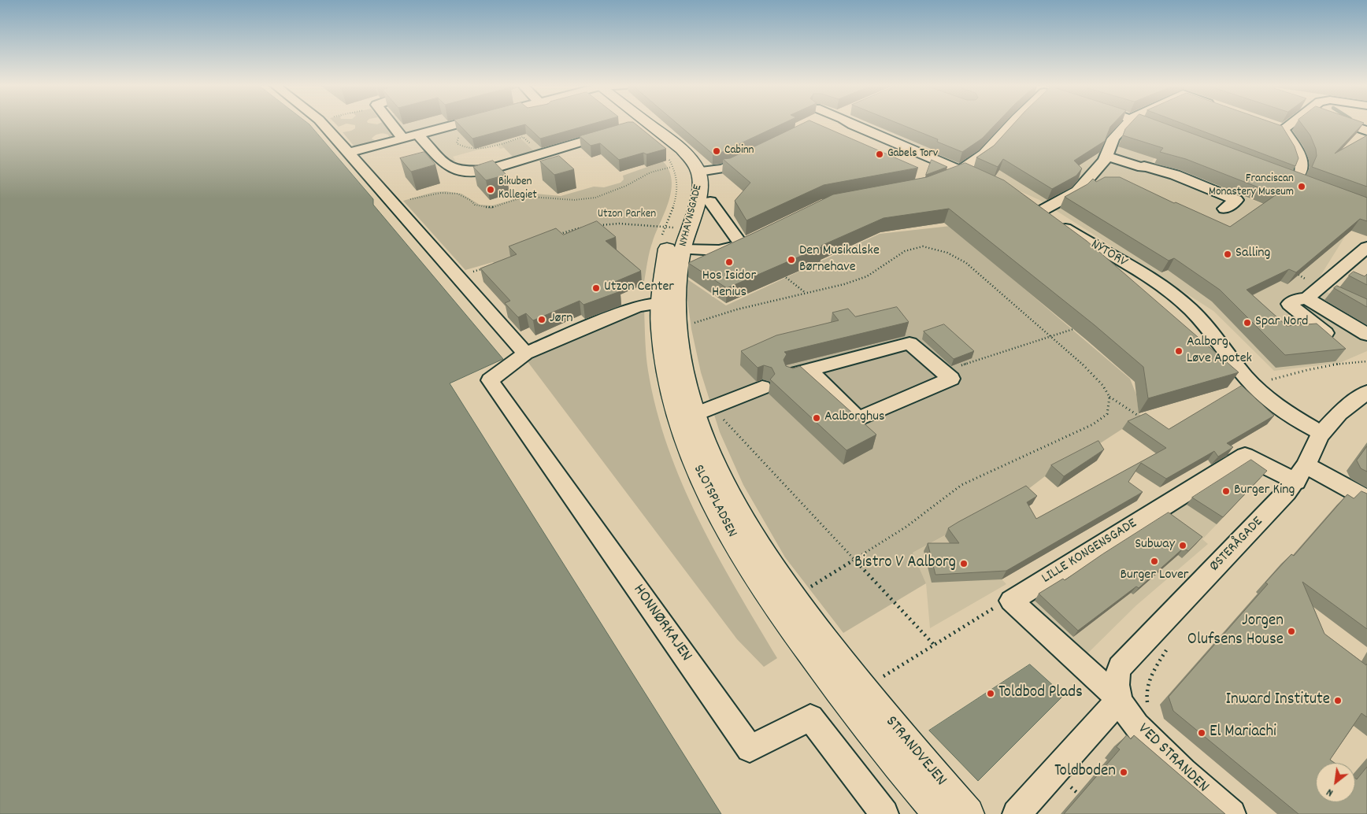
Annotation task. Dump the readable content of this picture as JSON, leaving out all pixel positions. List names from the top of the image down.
{
  "streets": {
    "main road": ["NYHAVNSGADE", "SLOTSPLADSEN", "STRANDVEJEN"],
    "street": [
      "NYTORV",
      "ØSTERÅGADE",
      "LILLE KONGENSGADE",
      "HONNØRKAJEN",
      "VED STRANDEN"
    ]
  },
  "crossings": [
    ["NYHAVNSGADE", "SLOTSPLADSEN"],
    ["NYTORV", "ØSTERÅGADE"],
    ["SLOTSPLADSEN", "STRANDVEJEN"],
    ["ØSTERÅGADE", "LILLE KONGENSGADE"],
    ["ØSTERÅGADE", "VED STRANDEN"]
  ],
  "parks": ["Utzon Parken"],
  "places": [
    "Cabinn",
    "Gabels Torv",
    "Franciscan Monastery Museum",
    "Bikuben Kollegiet",
    "Salling",
    "Den Musikalske Børnehave",
    "Hos Isidor Henius",
    "Utzon Center",
    "Jørn",
    "Spar Nord",
    "Aalborg Løve Apotek",
    "Aalborghus",
    "Burger King",
    "Subway",
    "Burger Lover",
    "Bistro V Aalborg",
    "Jorgen Olufsens House",
    "Toldbod Plads",
    "Inward Institute",
    "El Mariachi",
    "Toldboden"
  ],
  "north": "bottom left"
}
